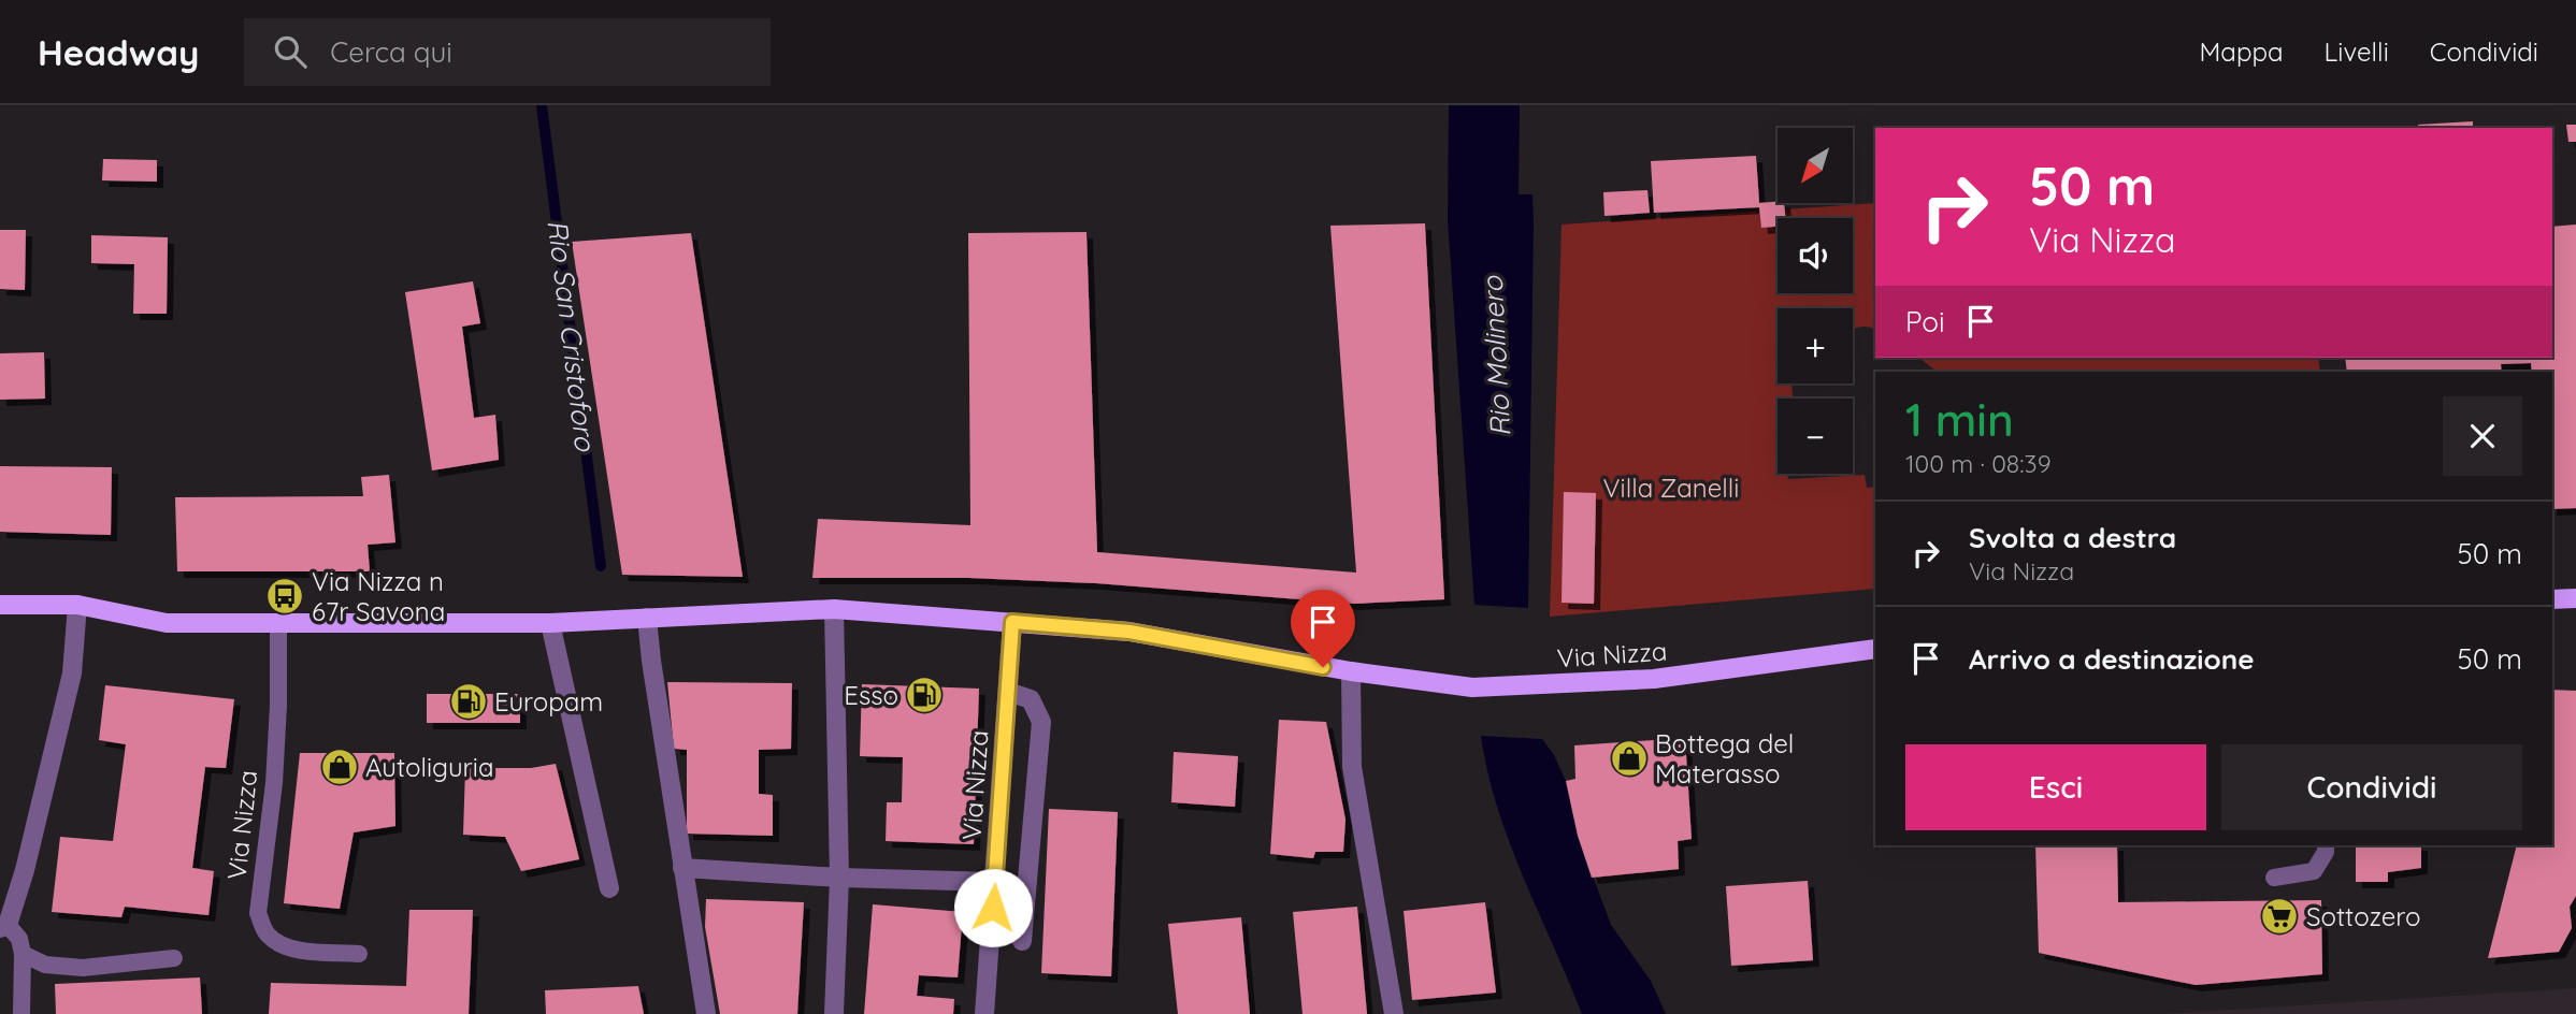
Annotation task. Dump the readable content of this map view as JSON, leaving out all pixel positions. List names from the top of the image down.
{
  "streets": {
    "main road": ["Via Nizza"]
  },
  "water": ["Rio San Cristoforo", "Rio Molinero"],
  "parks": ["Villa Zanelli"],
  "places": {
    "bus stop": ["Via Nizza n 67r Savona"],
    "fuel station": ["Esso", "Europam"],
    "shop": ["Bottega del Materasso", "Autoliguria"],
    "supermarket": ["Sottozero"]
  },
  "north": "bottom left",
  "page": {
    "header": "Headway",
    "search": "Cerca qui",
    "nav": ["Mappa", "Livelli", "Condividi"],
    "map_buttons": ["+", "−"],
    "turn": ["50 m", "Via Nizza"],
    "then": "Poi",
    "heading": ["1 min", "100 m · 08:39"],
    "list": [
      {
        "name": "Svolta a destra",
        "note": "Via Nizza",
        "value": "50 m"
      },
      {
        "name": "Arrivo a destinazione",
        "value": "50 m"
      }
    ],
    "buttons": ["Esci", "Condividi"]
  }
}
